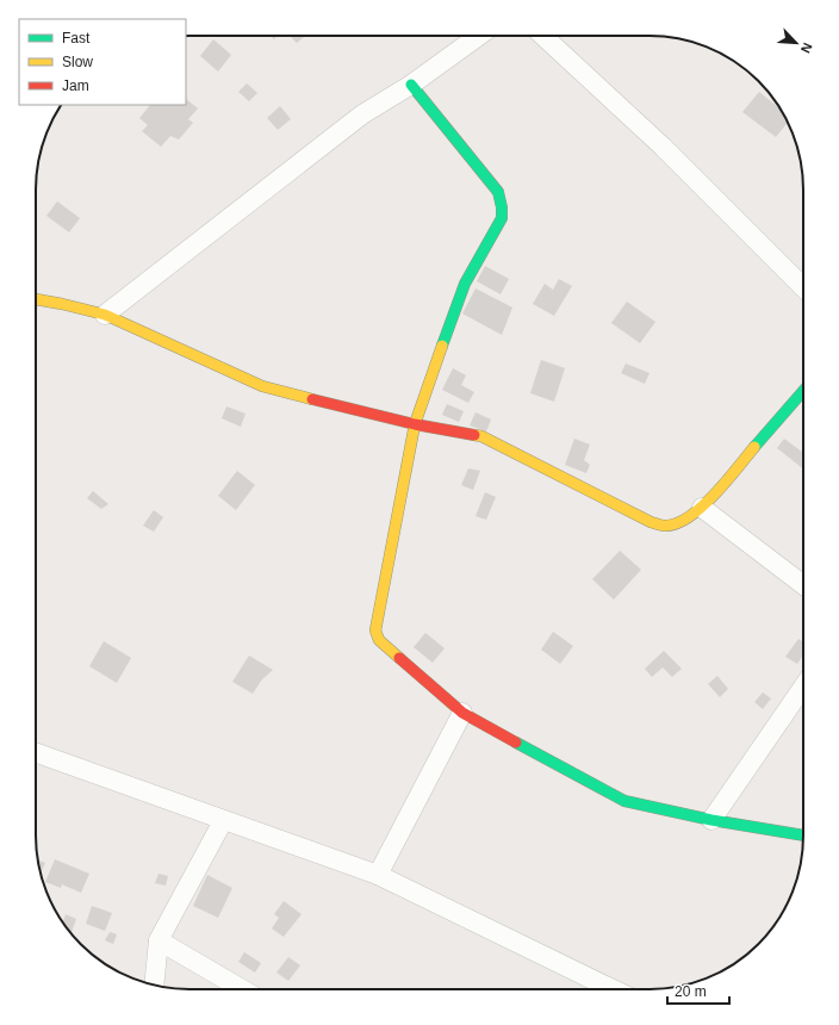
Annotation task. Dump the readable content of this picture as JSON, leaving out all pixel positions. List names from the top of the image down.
{
  "legend": ["Fast", "Slow", "Jam"],
  "scale_bar": "20 m",
  "north": "bottom right"
}
